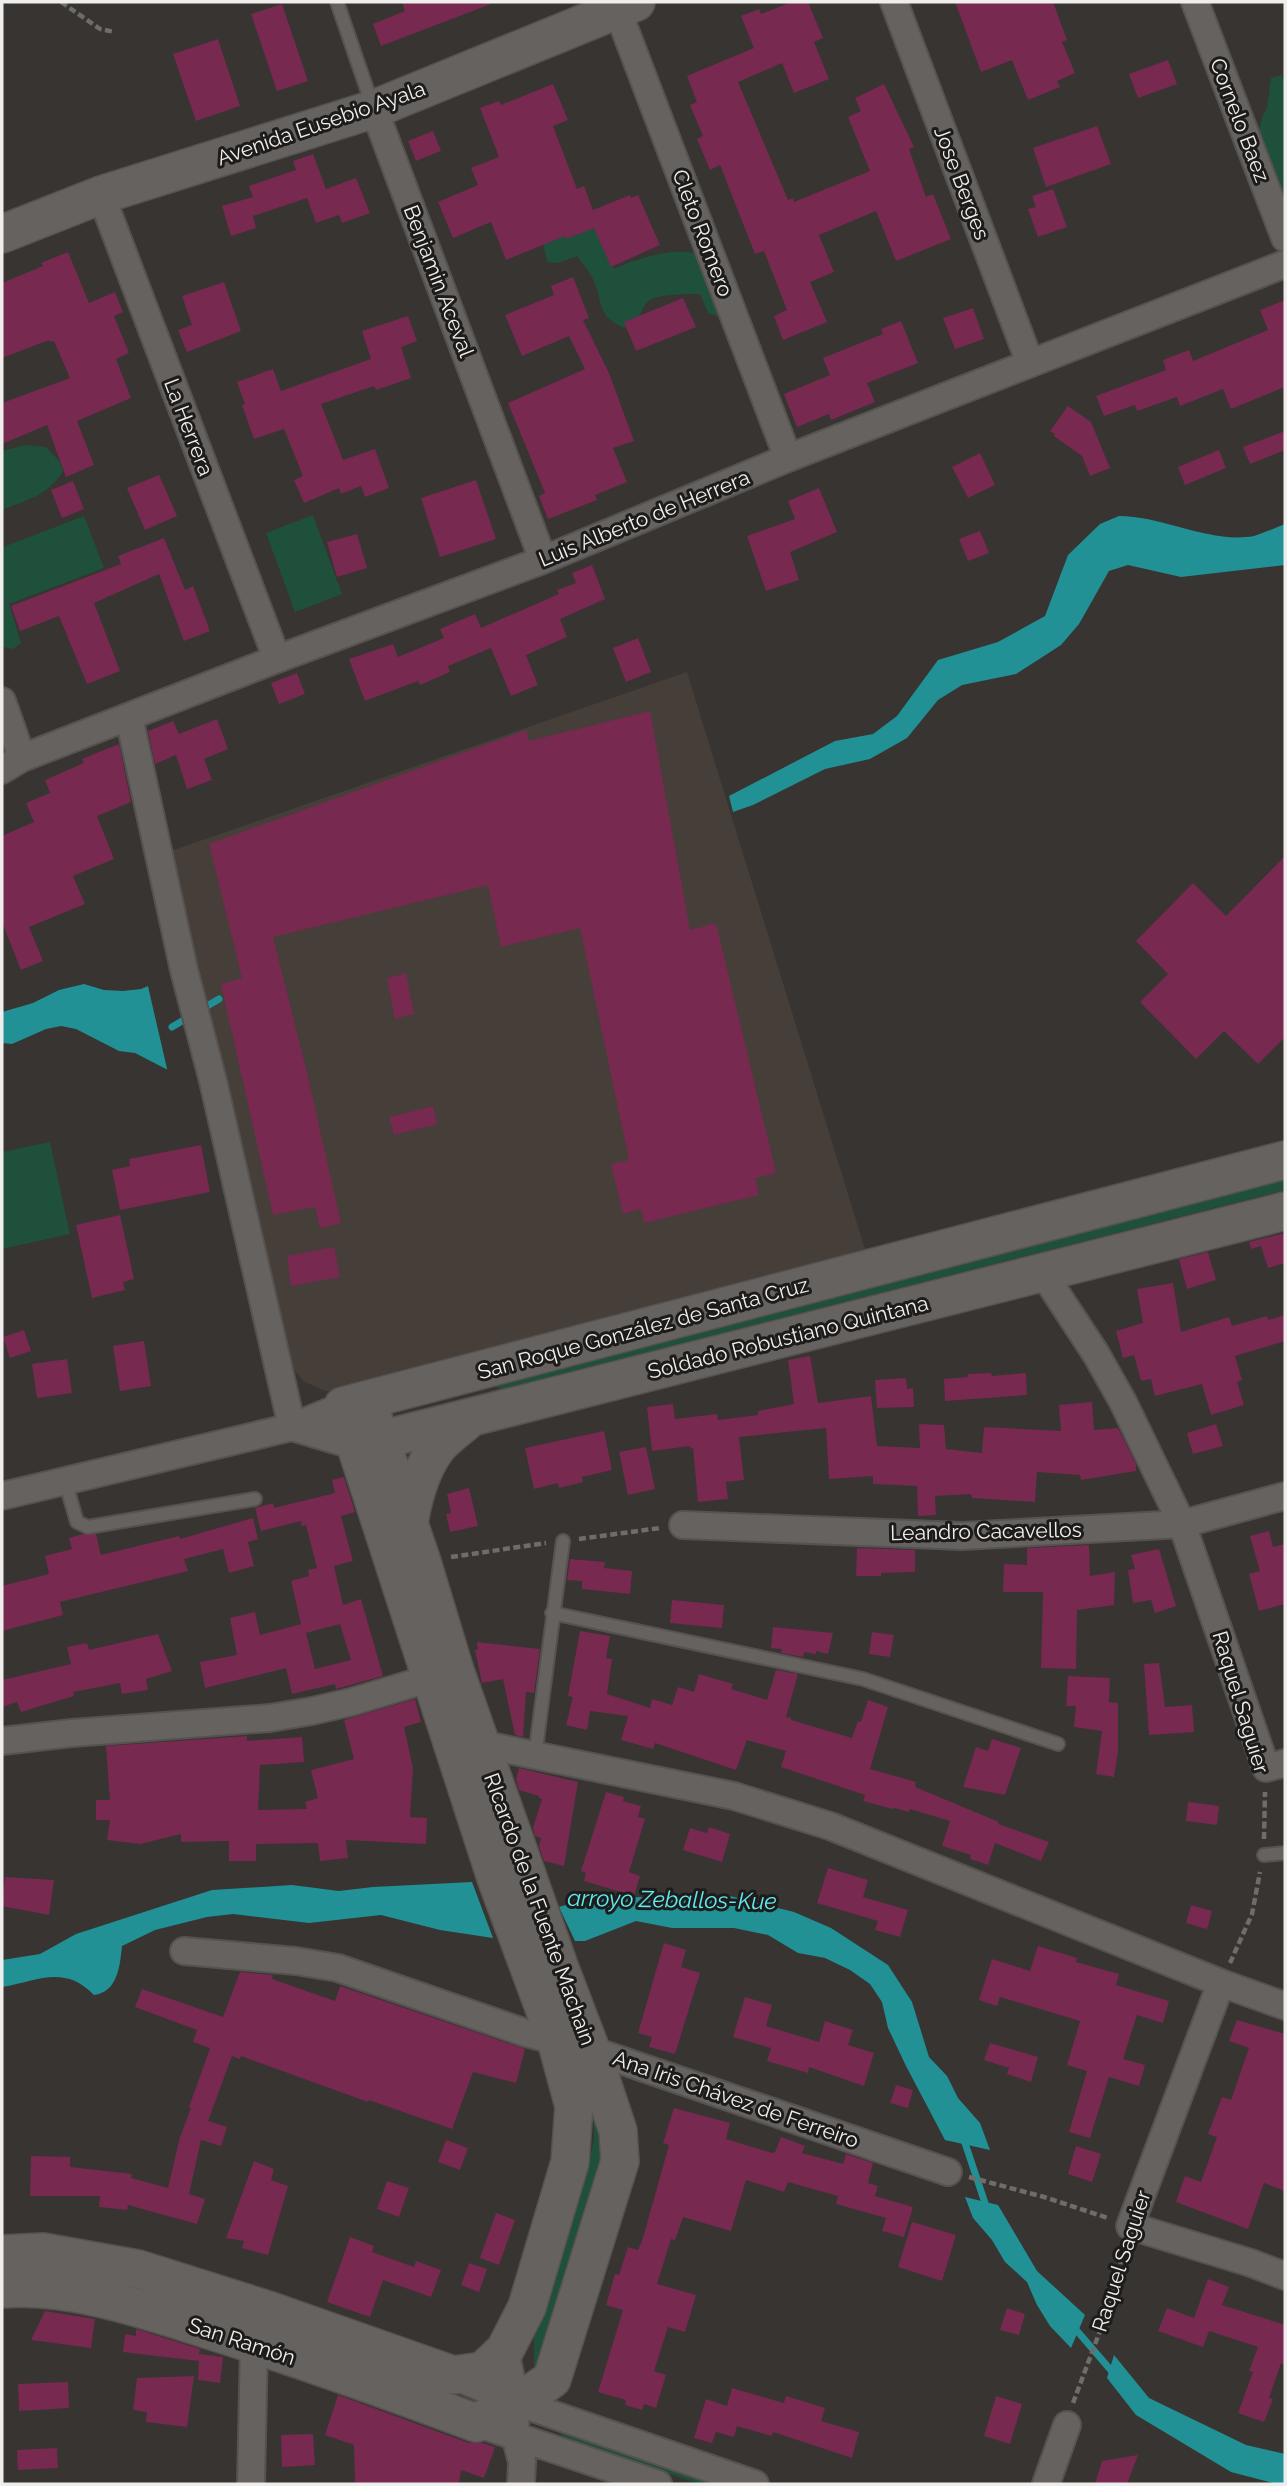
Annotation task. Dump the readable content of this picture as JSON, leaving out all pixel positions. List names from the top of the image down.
{
  "streets": {
    "street": [
      "Cornelo Baez",
      "Avenida Eusebio Ayala",
      "Jose Berges",
      "Cleto Romero",
      "Benjamin Aceval",
      "La Herrera",
      "Luis Alberto de Herrera",
      "San Roque González de Santa Cruz",
      "Soldado Robustiano Quintana",
      "Leandro Cacavellos",
      "Raquel Saguier",
      "RIcardo de la Fuente Machain",
      "Ana Iris Chávez de Ferreiro",
      "San Ramón"
    ]
  },
  "crossings": [
    ["Avenida Eusebio Ayala", "Cleto Romero"],
    ["Avenida Eusebio Ayala", "Benjamin Aceval"],
    ["Avenida Eusebio Ayala", "La Herrera"],
    ["Jose Berges", "Luis Alberto de Herrera"],
    ["Cleto Romero", "Luis Alberto de Herrera"],
    ["Benjamin Aceval", "Luis Alberto de Herrera"],
    ["La Herrera", "Luis Alberto de Herrera"],
    ["San Roque González de Santa Cruz", "RIcardo de la Fuente Machain"],
    ["Soldado Robustiano Quintana", "Raquel Saguier"],
    ["Soldado Robustiano Quintana", "RIcardo de la Fuente Machain"],
    ["Leandro Cacavellos", "Raquel Saguier"],
    ["RIcardo de la Fuente Machain", "Ana Iris Chávez de Ferreiro"],
    ["RIcardo de la Fuente Machain", "San Ramón"]
  ],
  "water": ["arroyo Zeballos-Kue"]
}
